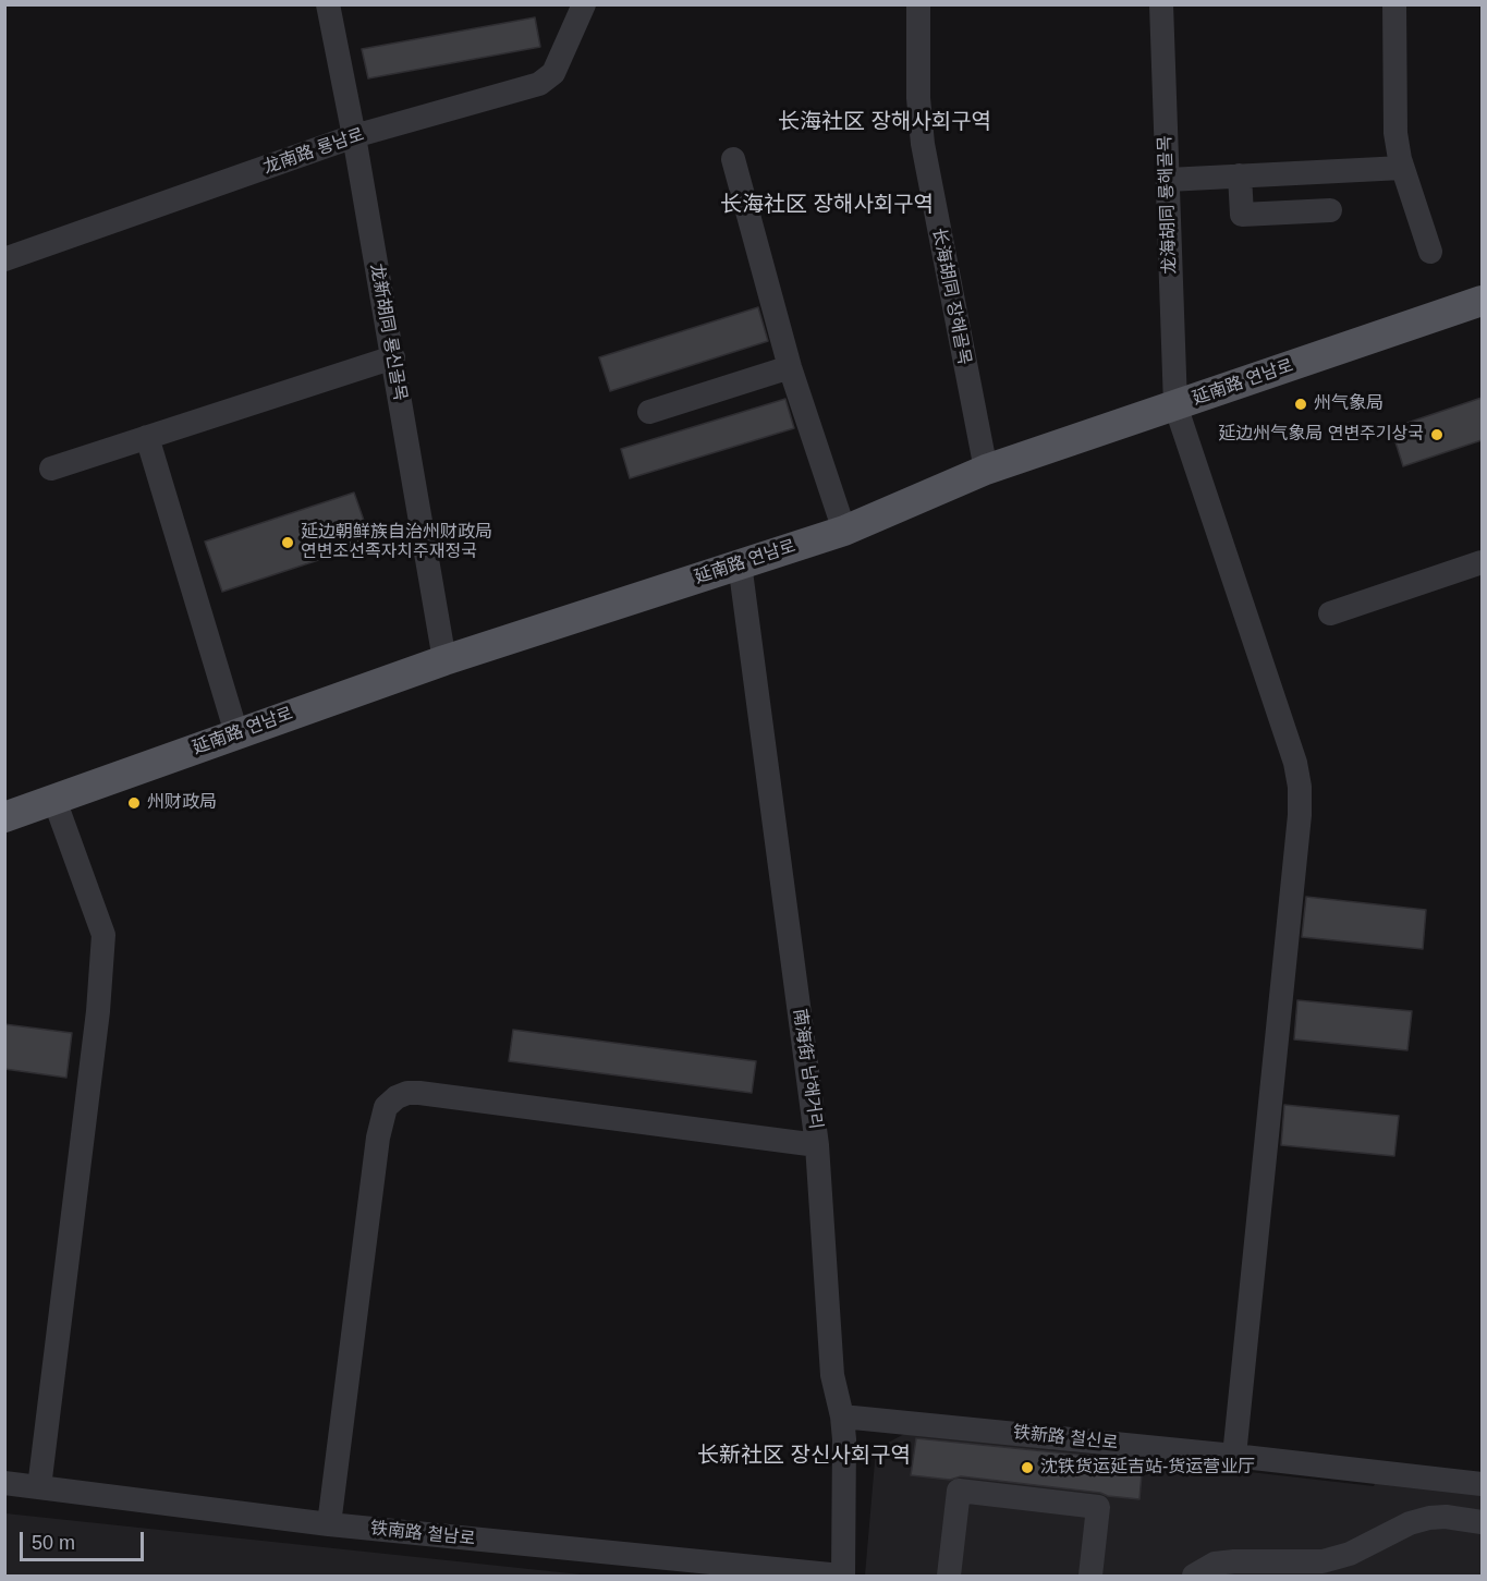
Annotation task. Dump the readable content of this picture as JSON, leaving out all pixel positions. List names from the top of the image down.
{
  "streets": {
    "main road": ["延南路 연남로"],
    "street": [
      "龙南路 룡남로",
      "龙海胡同 룡해골목",
      "长海胡同 장해골목",
      "龙新胡同 룡신골목",
      "南海街 남해거리",
      "铁新路 철신로",
      "铁南路 철남로"
    ]
  },
  "crossings": [
    ["龙南路 룡남로", "龙新胡同 룡신골목"],
    ["龙海胡同 룡해골목", "延南路 연남로"],
    ["龙海胡同 룡해골목", "铁新路 철신로"],
    ["长海胡同 장해골목", "延南路 연남로"],
    ["龙新胡同 룡신골목", "延南路 연남로"],
    ["延南路 연남로", "南海街 남해거리"],
    ["南海街 남해거리", "铁新路 철신로"],
    ["南海街 남해거리", "铁南路 철남로"]
  ],
  "districts": ["长海社区 장해사회구역", "长海社区 장해사회구역", "长新社区 장신사회구역"],
  "places": [
    "州气象局",
    "延边州气象局 연변주기상국",
    "延边朝鲜族自治州财政局 연변조선족자치주재정국",
    "州财政局",
    "沈铁货运延吉站-货运营业厅"
  ],
  "scale_bar": "50 m"
}
